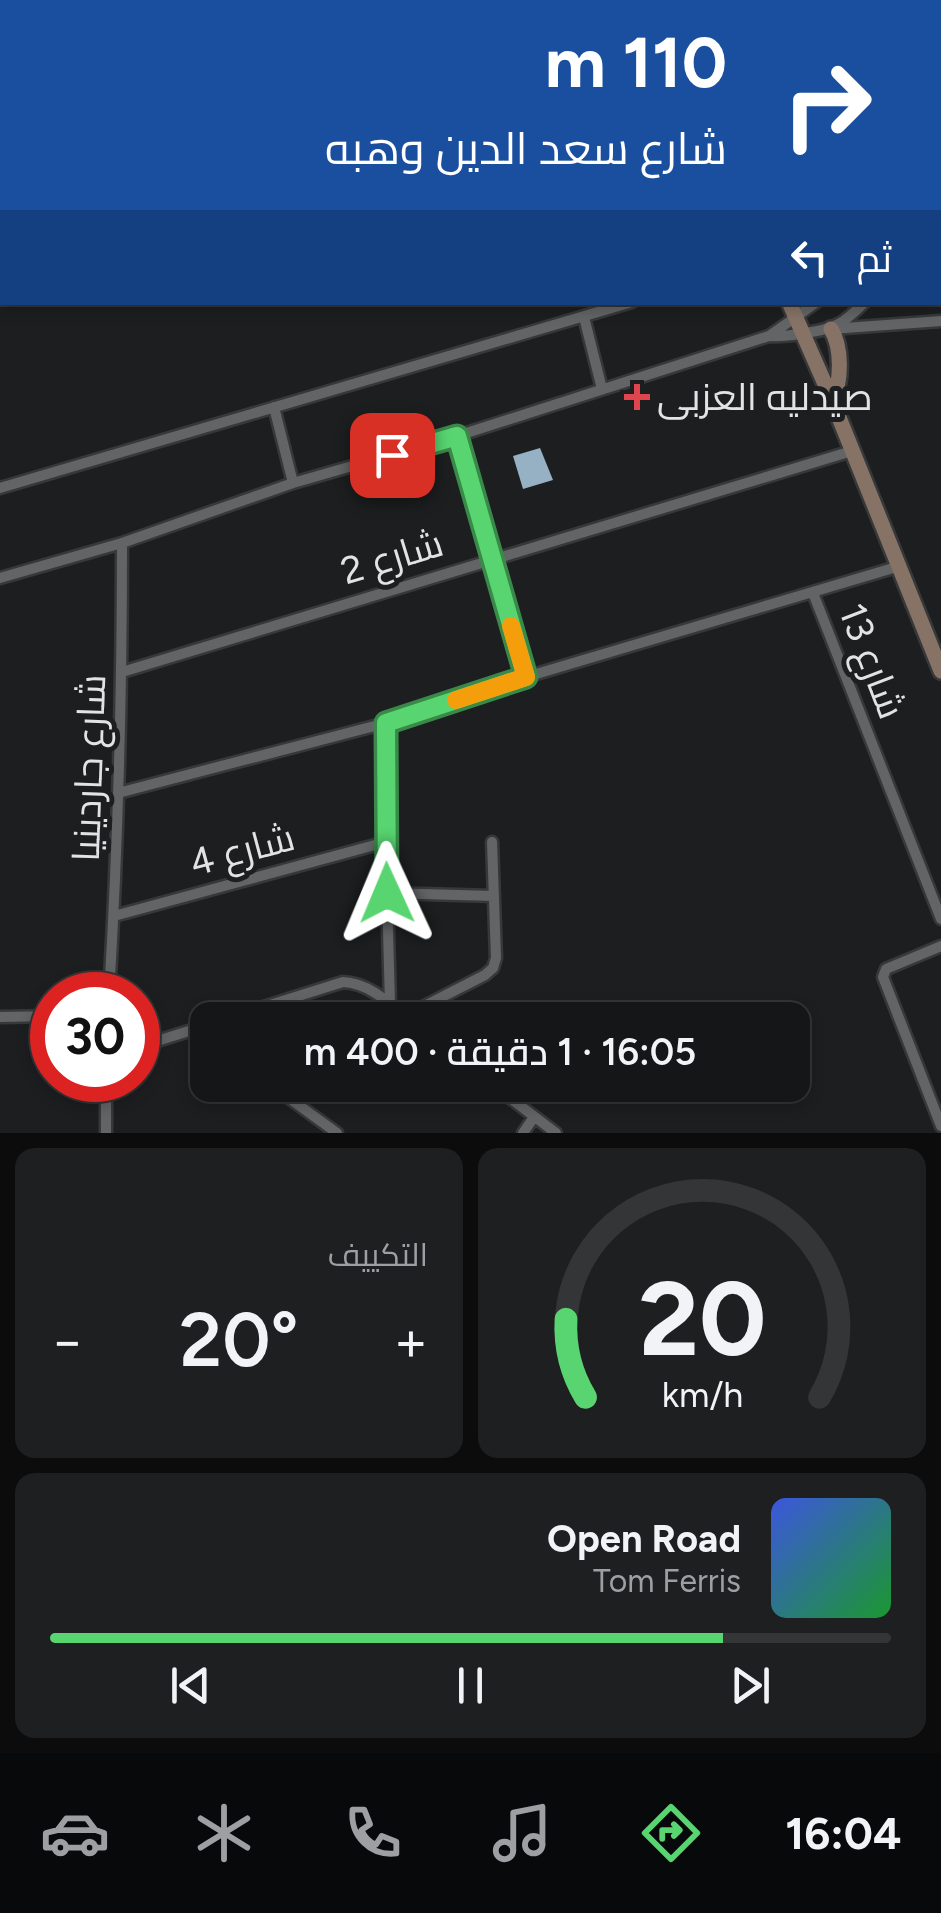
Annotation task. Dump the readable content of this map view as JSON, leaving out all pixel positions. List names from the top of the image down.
{
  "streets": {
    "street": [
      "شارع 2",
      "شارع 13",
      "شارع جاردينيا",
      "شارع 4"
    ]
  },
  "crossings": [
    ["شارع 2", "شارع جاردينيا"],
    ["شارع جاردينيا", "شارع 4"]
  ],
  "places": {
    "health": ["صيدليه العزبى"]
  },
  "page": {
    "turn": ["110 m", "شارع سعد الدين وهبه"],
    "then": "ثم",
    "limit": "30",
    "trip": "16:05 · 1 دقيقة · 400 m",
    "tile": "التكييف",
    "heat": ["−", "20°", "+"],
    "song": ["Open Road", "Tom Ferris"],
    "tabs": "16:04",
    "gauge": ["20", "km/h"]
  }
}
